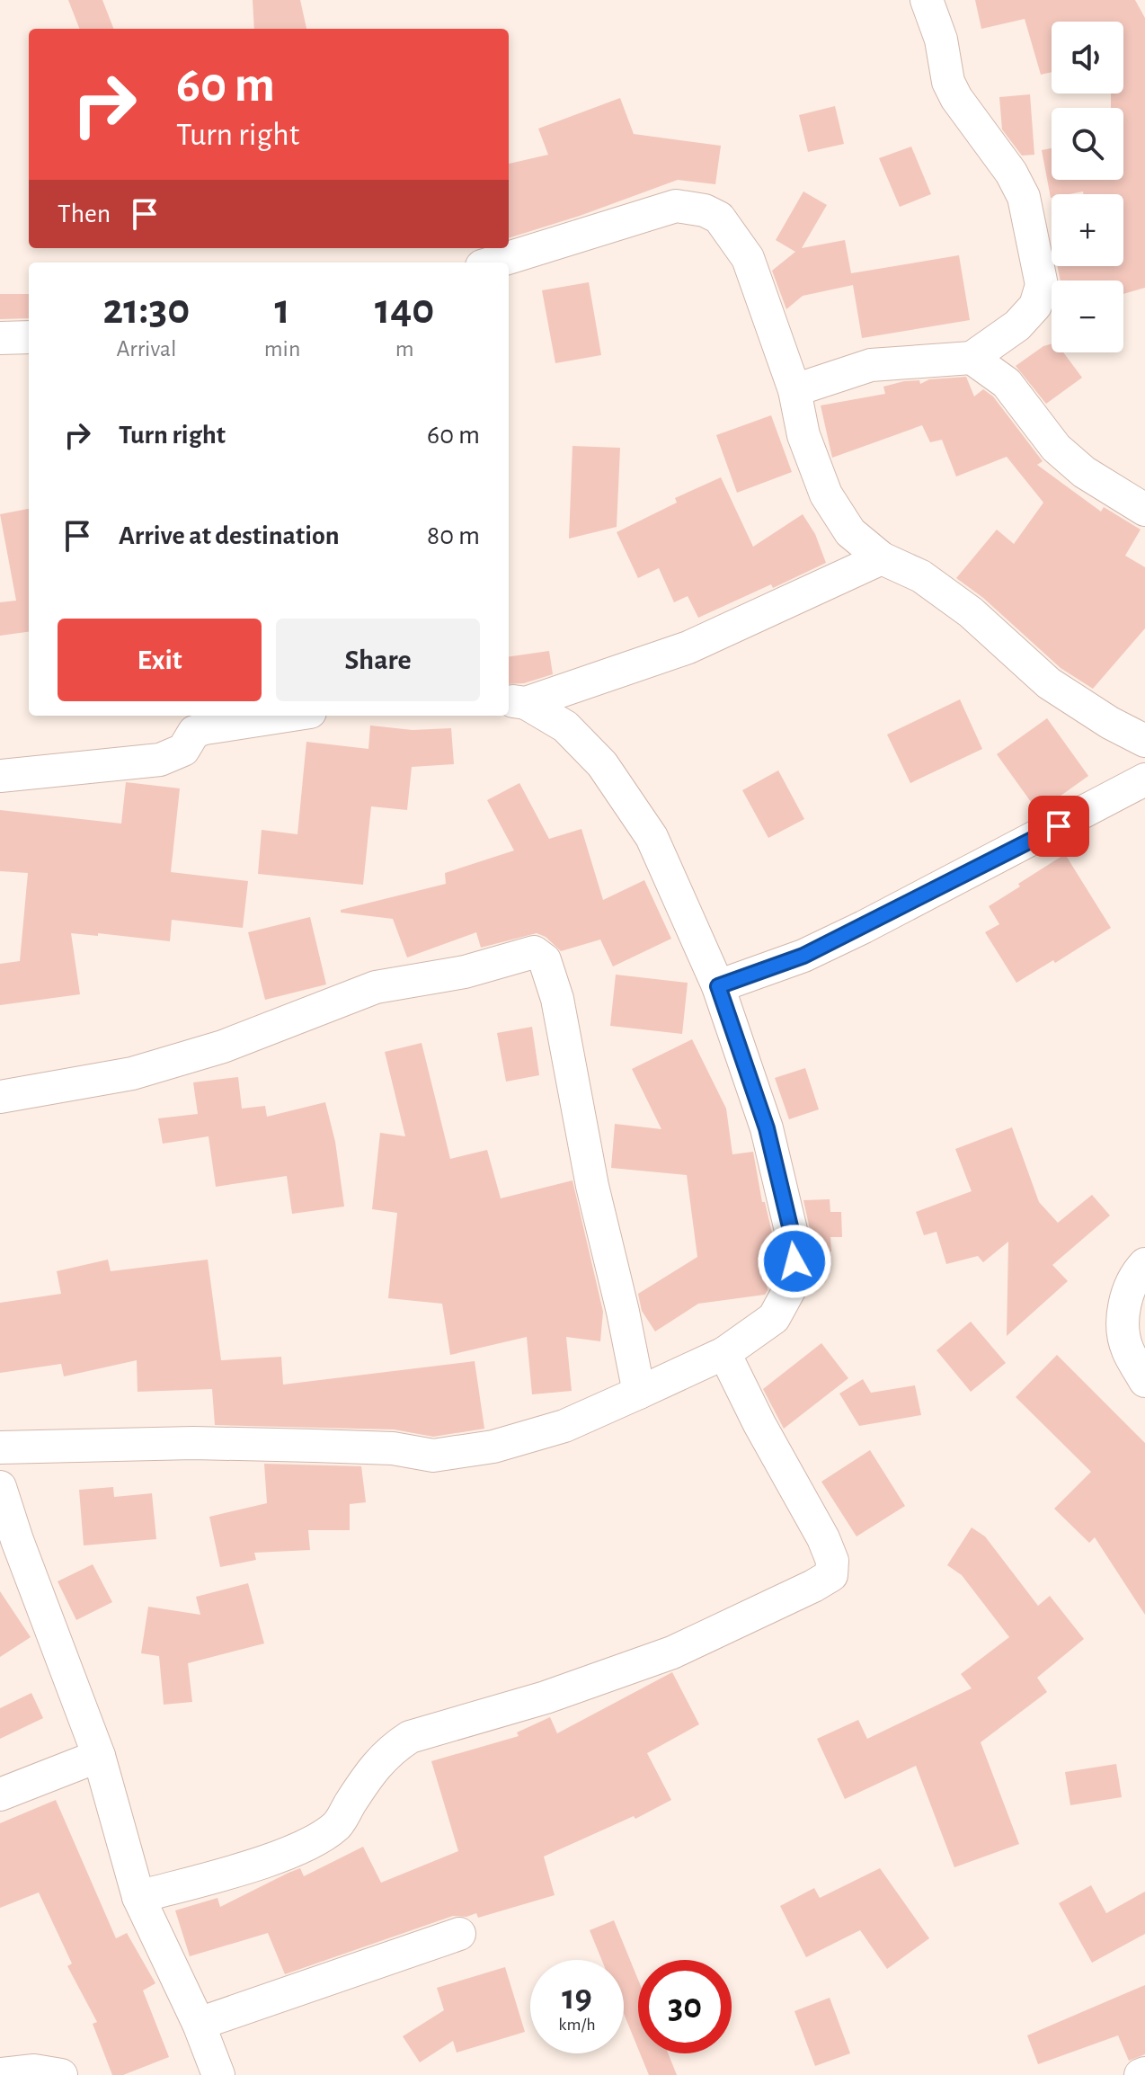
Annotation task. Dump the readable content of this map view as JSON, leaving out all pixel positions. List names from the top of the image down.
{
  "page": {
    "map_buttons": ["+", "−"],
    "turn": ["60 m", "Turn right"],
    "then": "Then",
    "eta": [
      "21:30",
      "Arrival",
      "1",
      "min",
      "140",
      "m"
    ],
    "list": [
      {
        "name": "Turn right",
        "value": "60 m"
      },
      {
        "name": "Arrive at destination",
        "value": "80 m"
      }
    ],
    "buttons": ["Exit", "Share"],
    "speed": "19 km/h",
    "limit": "30"
  }
}
